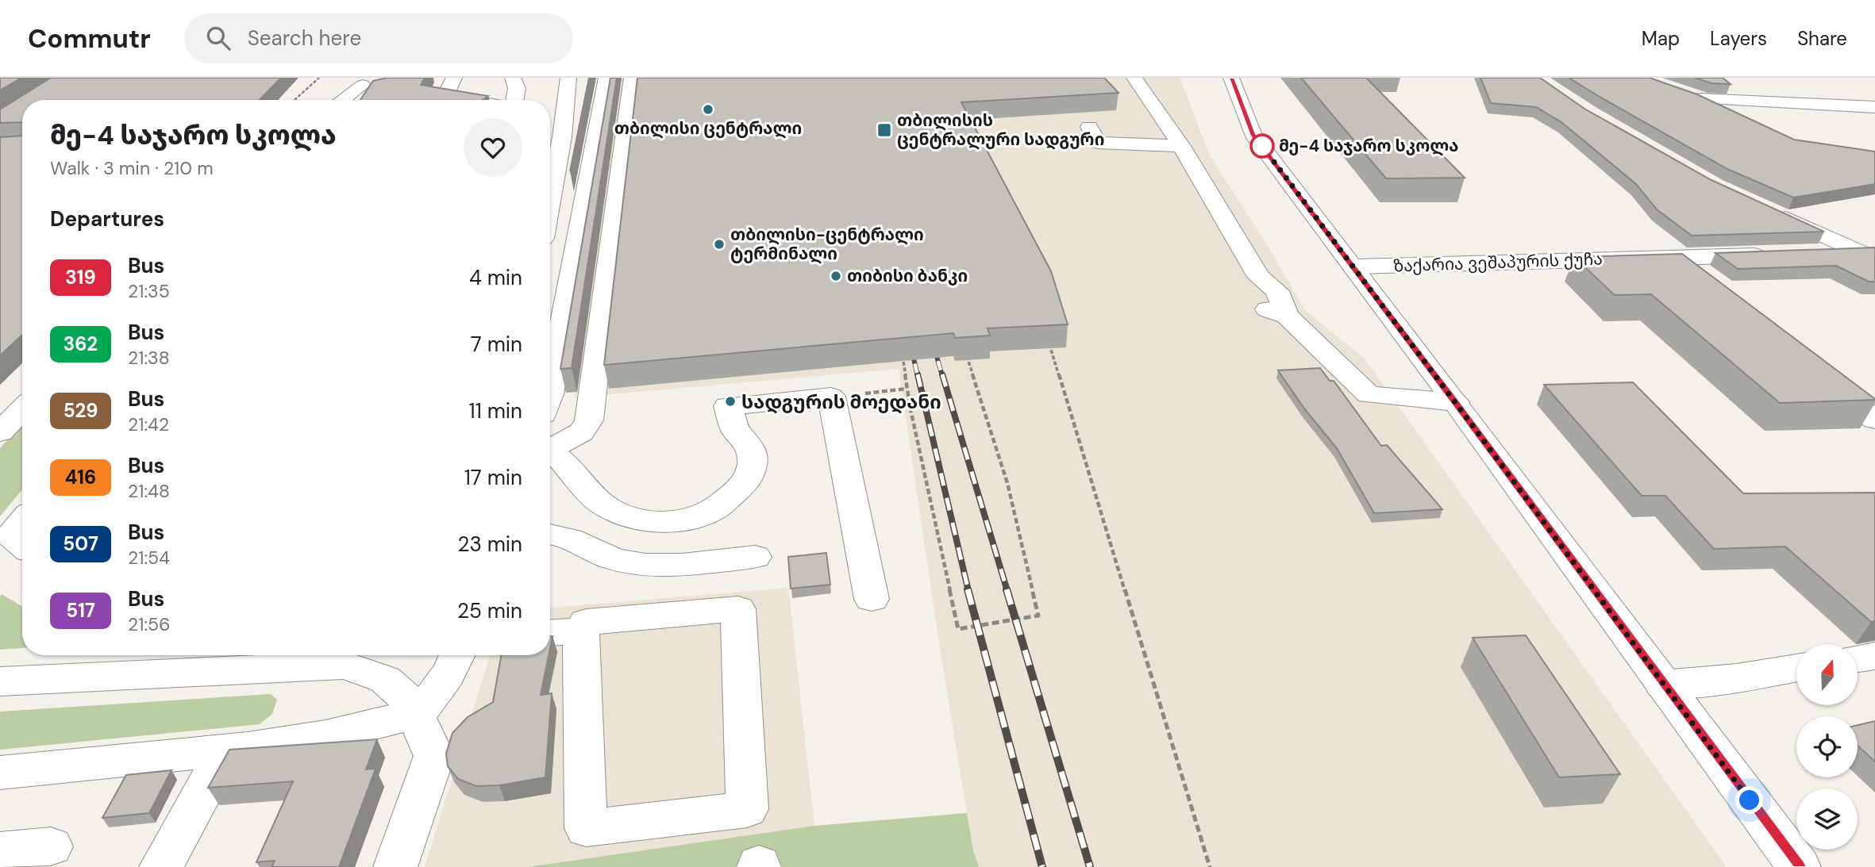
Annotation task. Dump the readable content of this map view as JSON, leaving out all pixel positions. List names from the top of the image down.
{
  "streets": {
    "main road": ["ზაქარია ვეშაპურის ქუჩა"]
  },
  "places": {
    "other": [
      "თბილისი ცენტრალი",
      "მე-4 საჯარო სკოლა",
      "თბილისი-ცენტრალი ტერმინალი",
      "თიბისი ბანკი",
      "სადგურის მოედანი"
    ],
    "transit": ["თბილისის ცენტრალური სადგური"]
  },
  "lines": ["bus line 319"],
  "north": "top",
  "page": {
    "header": "Commutr",
    "search": "Search here",
    "nav": ["Map", "Layers", "Share"],
    "heading": [
      ["მე-4 საჯარო სკოლა", "Walk · 3 min · 210 m"],
      "Departures"
    ],
    "list": [
      {
        "mark": "319",
        "name": "Bus",
        "note": "21:35",
        "value": "4 min"
      },
      {
        "mark": "362",
        "name": "Bus",
        "note": "21:38",
        "value": "7 min"
      },
      {
        "mark": "529",
        "name": "Bus",
        "note": "21:42",
        "value": "11 min"
      },
      {
        "mark": "416",
        "name": "Bus",
        "note": "21:48",
        "value": "17 min"
      },
      {
        "mark": "507",
        "name": "Bus",
        "note": "21:54",
        "value": "23 min"
      },
      {
        "mark": "517",
        "name": "Bus",
        "note": "21:56",
        "value": "25 min"
      }
    ]
  }
}
